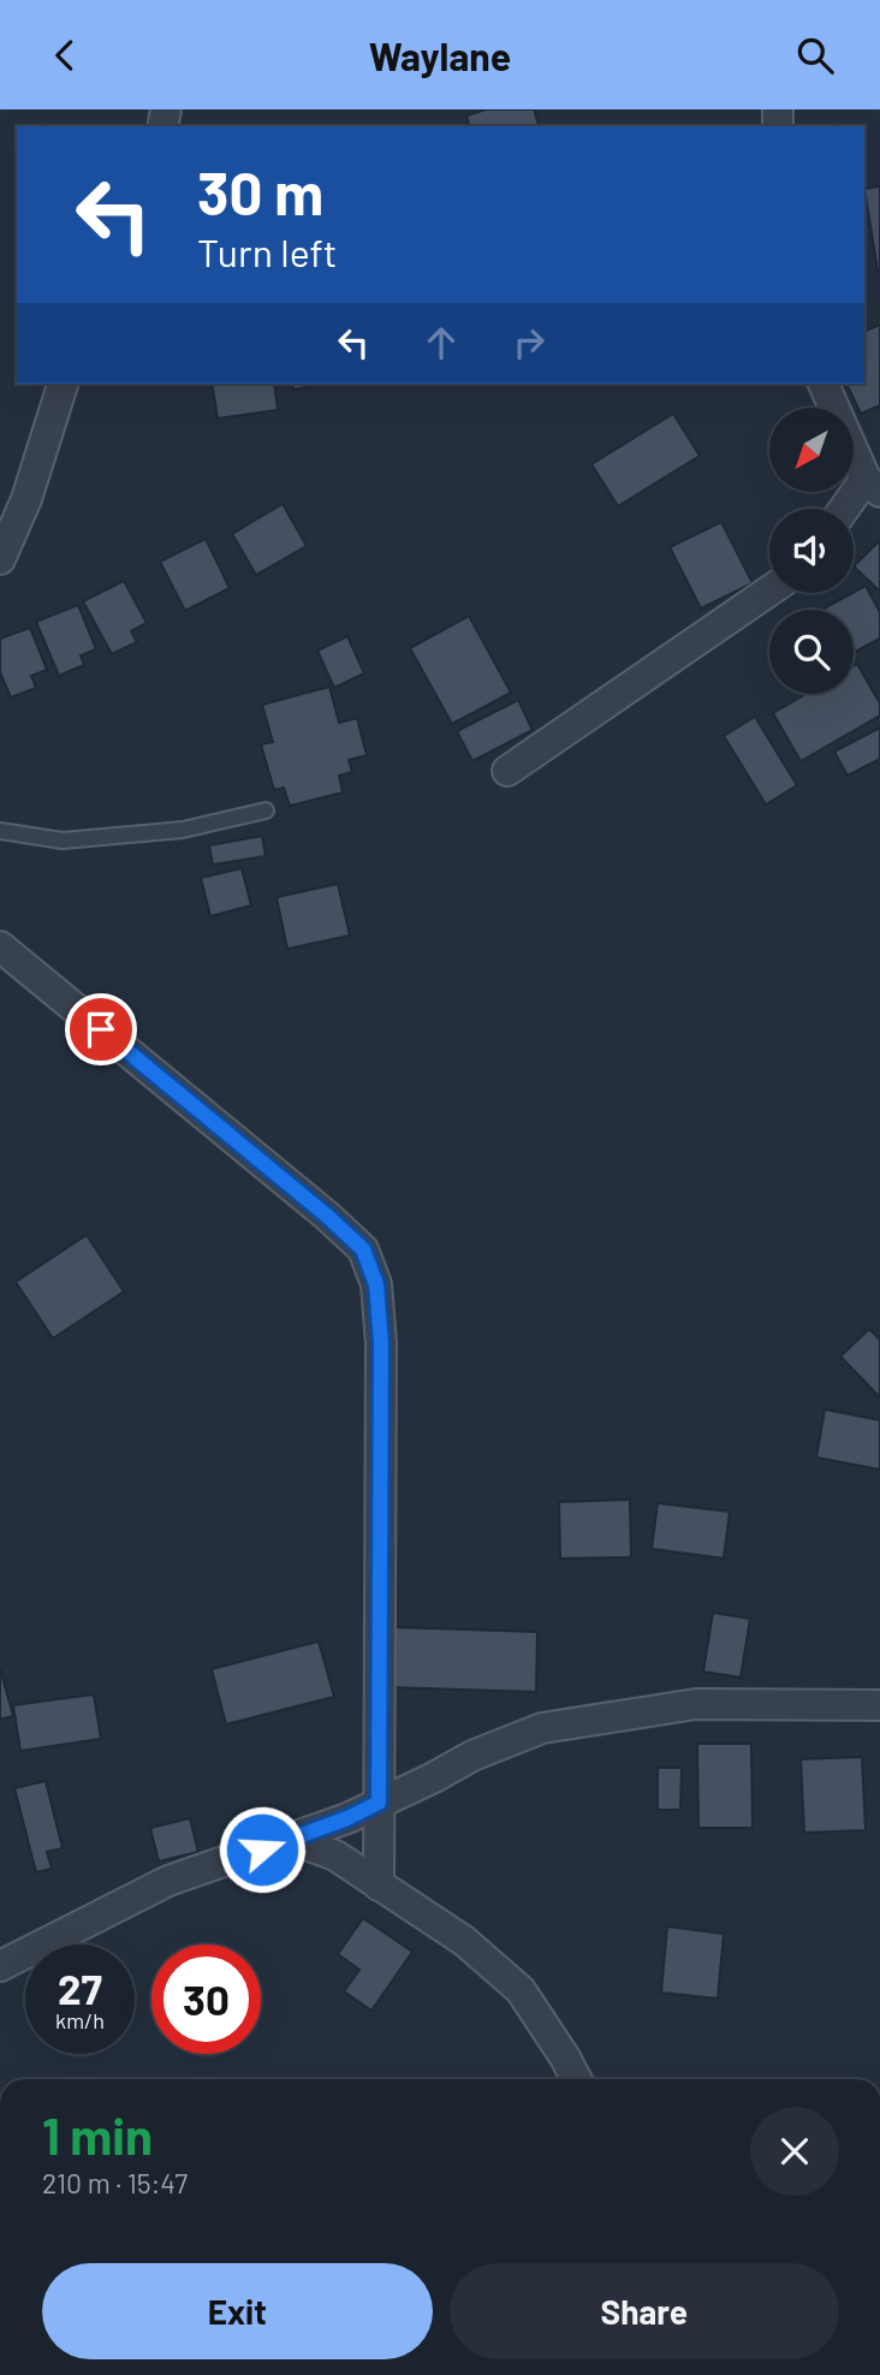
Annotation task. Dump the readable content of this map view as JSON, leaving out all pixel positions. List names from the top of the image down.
{
  "north": "bottom left",
  "page": {
    "header": "Waylane",
    "turn": ["30 m", "Turn left"],
    "speed": "27 km/h",
    "limit": "30",
    "heading": ["1 min", "210 m · 15:47"],
    "buttons": ["Exit", "Share"]
  }
}
